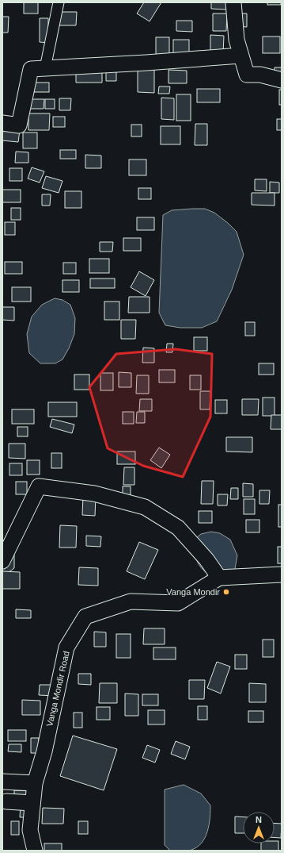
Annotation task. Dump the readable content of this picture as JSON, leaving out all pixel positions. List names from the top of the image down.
{
  "streets": {
    "street": ["Vanga Mondir Road"]
  },
  "places": ["Vanga Mondir"],
  "north": "top"
}
